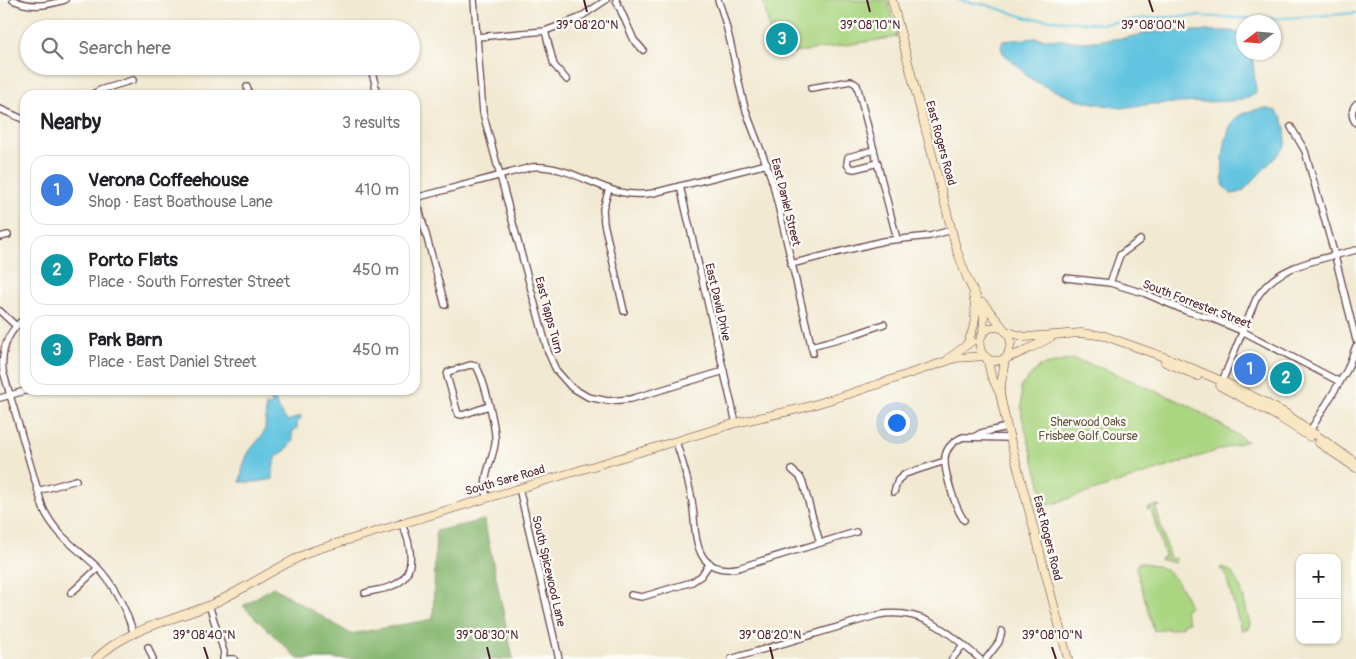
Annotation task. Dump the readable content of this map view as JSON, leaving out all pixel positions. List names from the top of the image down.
{
  "streets": {
    "main road": ["East Rogers Road", "South Sare Road"],
    "street": [
      "East Daniel Street",
      "East David Drive",
      "South Forrester Street",
      "East Tapps Turn",
      "South Spicewood Lane"
    ]
  },
  "crossings": [
    ["East Rogers Road", "South Sare Road"],
    ["East David Drive", "East Tapps Turn"],
    ["East David Drive", "South Sare Road"],
    ["South Sare Road", "South Spicewood Lane"]
  ],
  "parks": ["Sherwood Oaks Frisbee Golf Course"],
  "north": "left",
  "page": {
    "search": "Search here",
    "pins": ["3", "1", "2"],
    "heading": ["Nearby", "3 results"],
    "list": [
      {
        "mark": "1",
        "name": "Verona Coffeehouse",
        "note": "Shop · East Boathouse Lane",
        "value": "410 m"
      },
      {
        "mark": "2",
        "name": "Porto Flats",
        "note": "Place · South Forrester Street",
        "value": "450 m"
      },
      {
        "mark": "3",
        "name": "Park Barn",
        "note": "Place · East Daniel Street",
        "value": "450 m"
      }
    ],
    "map_buttons": ["+", "−"]
  },
  "coordinates": [
    "39°08'20\"N",
    "39°08'10\"N",
    "39°08'00\"N",
    "39°08'40\"N",
    "39°08'30\"N"
  ]
}
